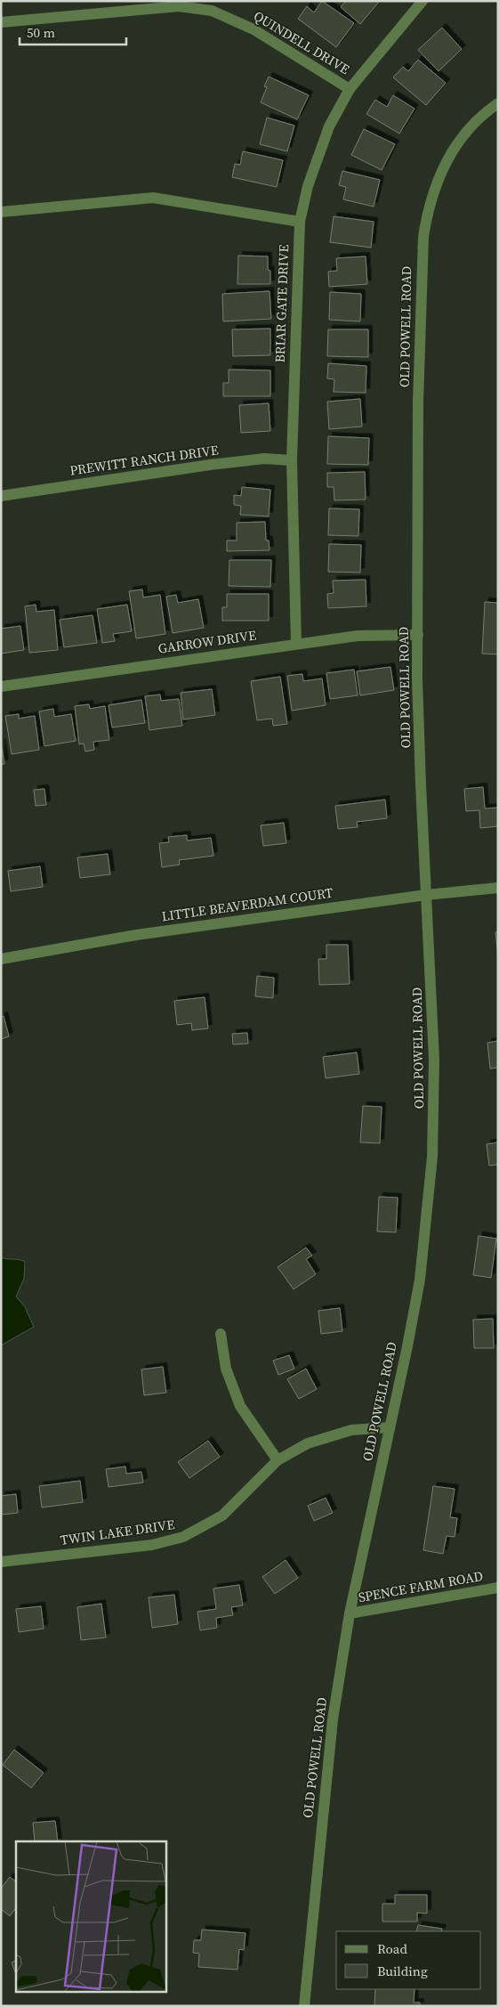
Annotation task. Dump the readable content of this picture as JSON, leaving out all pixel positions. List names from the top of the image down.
{
  "streets": {
    "street": [
      "QUINDELL DRIVE",
      "BRIAR GATE DRIVE",
      "OLD POWELL ROAD",
      "PREWITT RANCH DRIVE",
      "GARROW DRIVE",
      "LITTLE BEAVERDAM COURT",
      "TWIN LAKE DRIVE",
      "SPENCE FARM ROAD"
    ]
  },
  "crossings": [
    ["QUINDELL DRIVE", "BRIAR GATE DRIVE"],
    ["BRIAR GATE DRIVE", "PREWITT RANCH DRIVE"],
    ["BRIAR GATE DRIVE", "GARROW DRIVE"],
    ["OLD POWELL ROAD", "GARROW DRIVE"],
    ["OLD POWELL ROAD", "LITTLE BEAVERDAM COURT"],
    ["OLD POWELL ROAD", "TWIN LAKE DRIVE"],
    ["OLD POWELL ROAD", "SPENCE FARM ROAD"]
  ],
  "legend": ["Road", "Building"],
  "scale_bar": "50 m"
}
